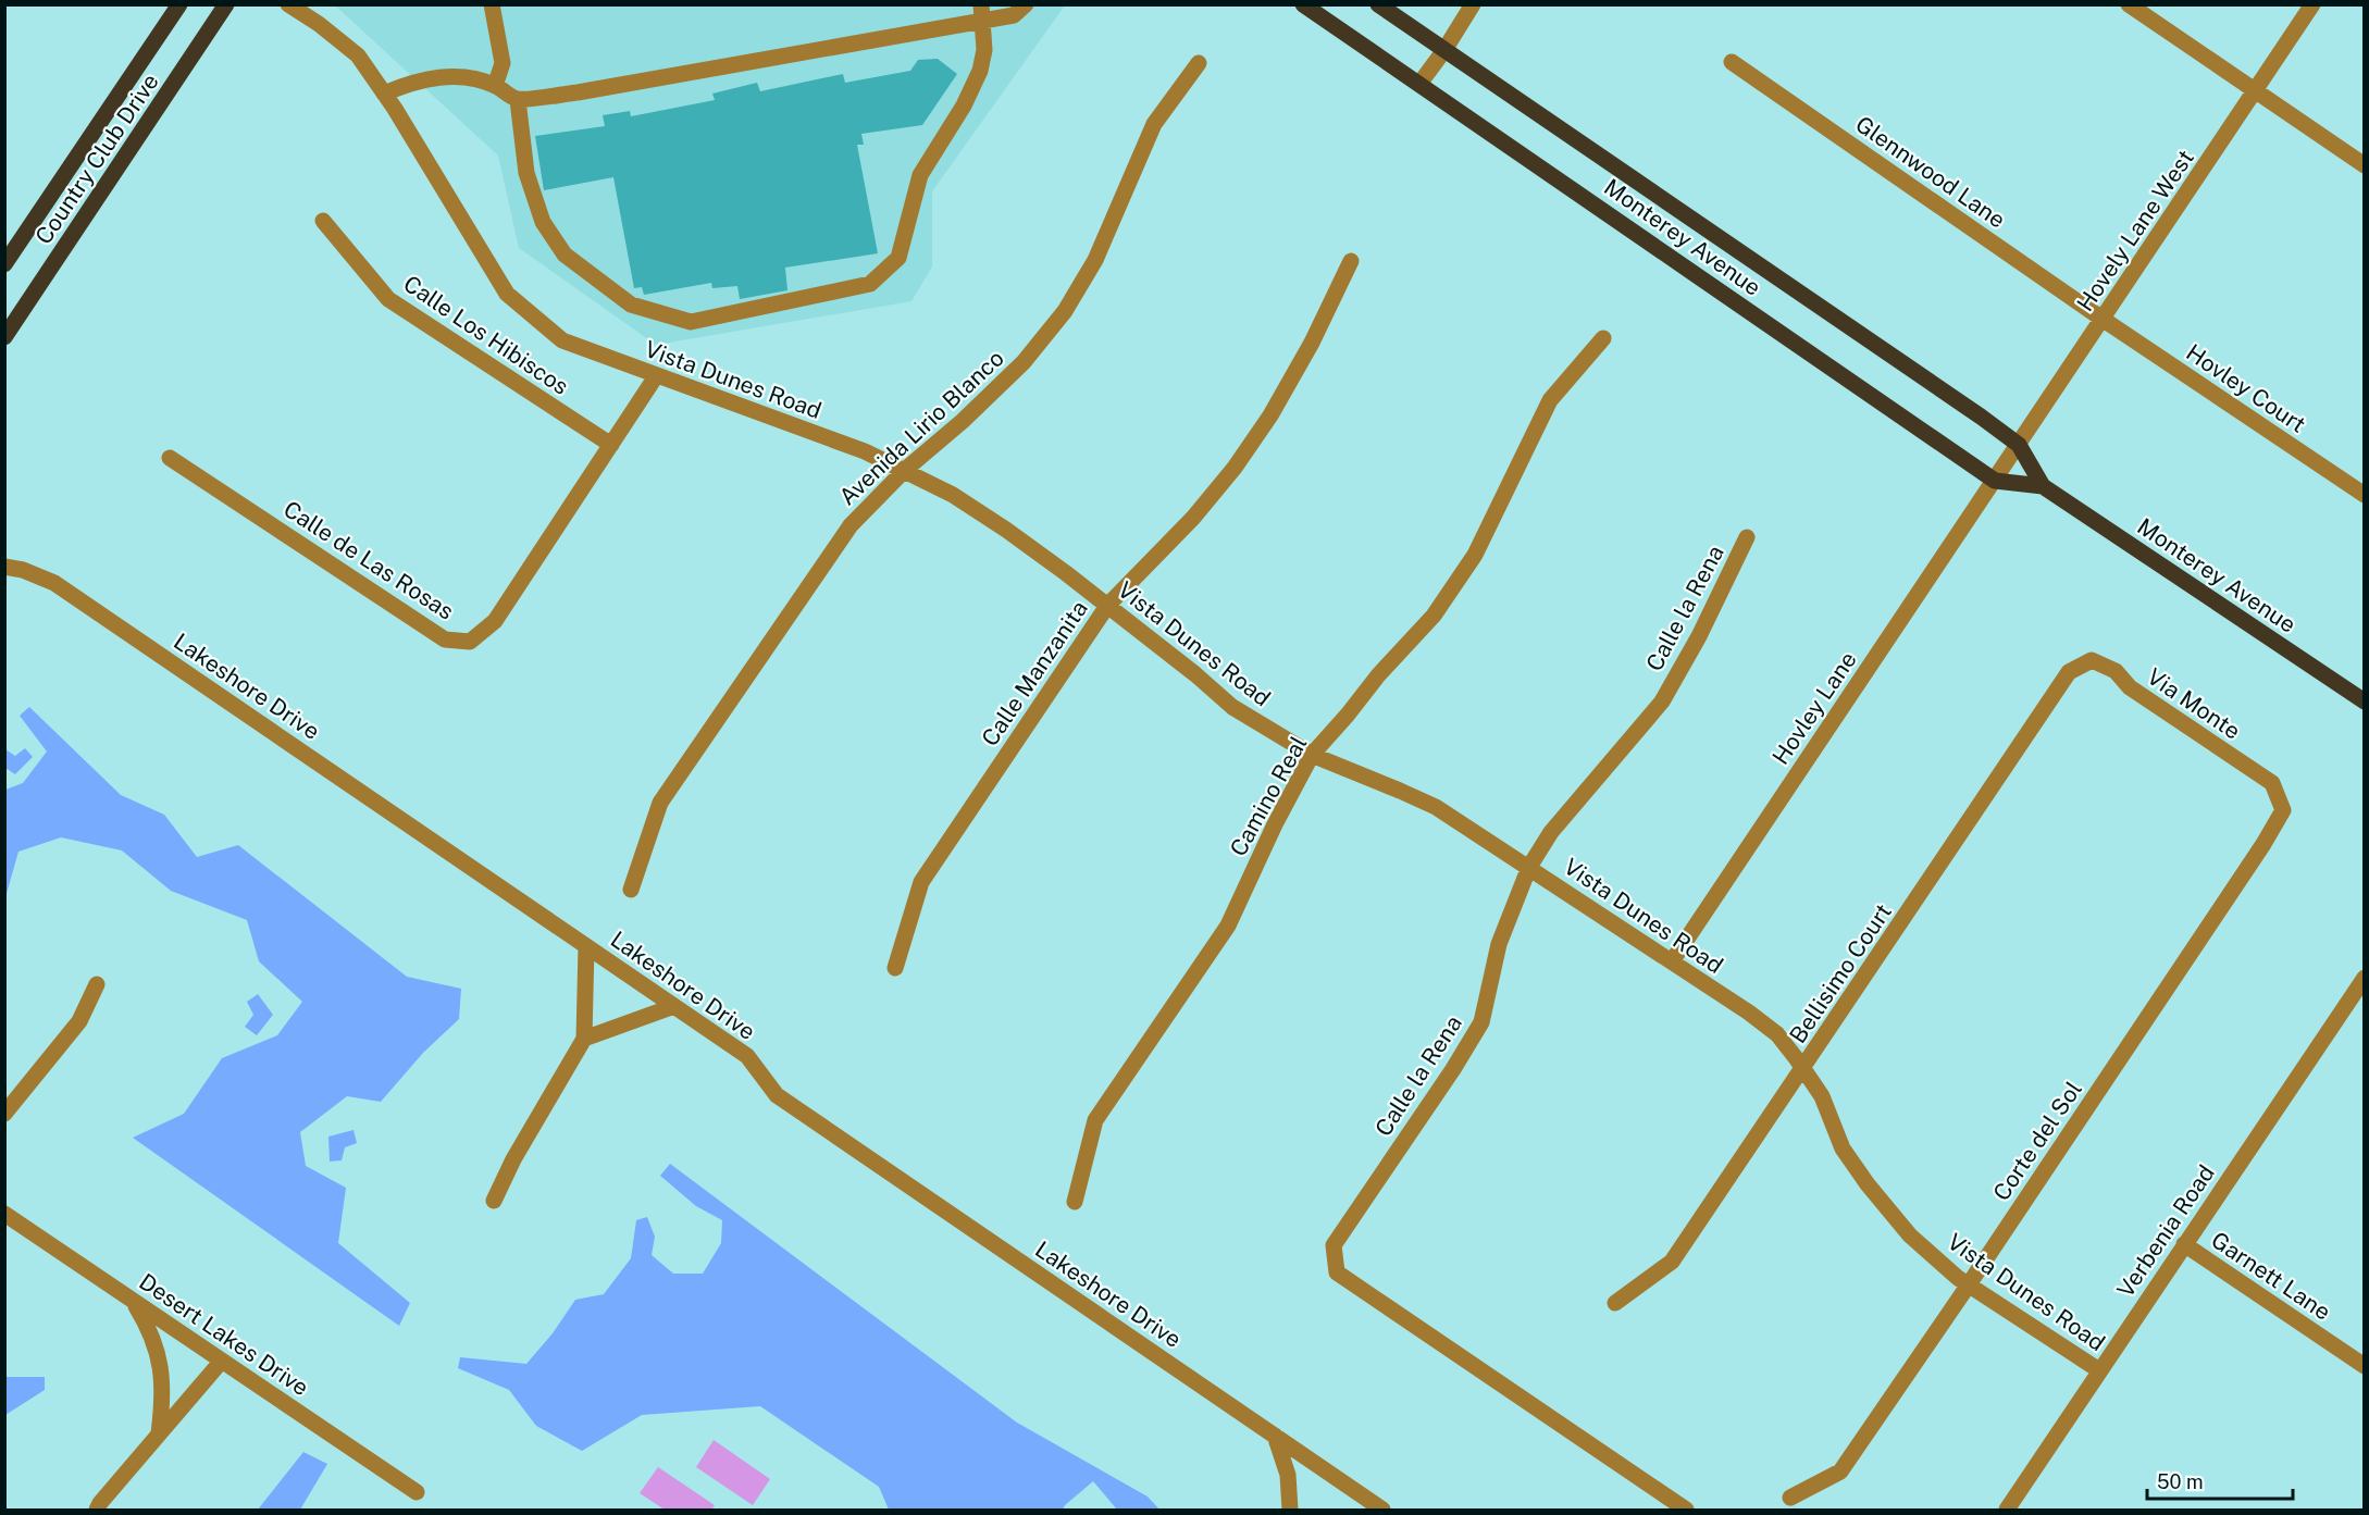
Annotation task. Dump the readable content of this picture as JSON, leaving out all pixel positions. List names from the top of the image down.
{
  "streets": {
    "main road": ["Country Club Drive", "Monterey Avenue"],
    "street": [
      "Glennwood Lane",
      "Hovely Lane West",
      "Calle Los Hibiscos",
      "Vista Dunes Road",
      "Hovley Court",
      "Avenida Lirio Blanco",
      "Calle de Las Rosas",
      "Calle la Rena",
      "Calle Manzanita",
      "Lakeshore Drive",
      "Via Monte",
      "Hovley Lane",
      "Camino Real",
      "Bellisimo Court",
      "Corte del Sol",
      "Verbenia Road",
      "Garnett Lane",
      "Desert Lakes Drive"
    ]
  },
  "crossings": [
    ["Glennwood Lane", "Hovely Lane West"],
    ["Glennwood Lane", "Hovley Court"],
    ["Hovely Lane West", "Monterey Avenue"],
    ["Hovely Lane West", "Hovley Court"],
    ["Hovely Lane West", "Hovley Lane"],
    ["Monterey Avenue", "Hovley Lane"],
    ["Calle Los Hibiscos", "Calle de Las Rosas"],
    ["Vista Dunes Road", "Avenida Lirio Blanco"],
    ["Vista Dunes Road", "Calle de Las Rosas"],
    ["Vista Dunes Road", "Calle la Rena"],
    ["Vista Dunes Road", "Calle Manzanita"],
    ["Vista Dunes Road", "Hovley Lane"],
    ["Vista Dunes Road", "Camino Real"],
    ["Vista Dunes Road", "Bellisimo Court"],
    ["Vista Dunes Road", "Corte del Sol"],
    ["Vista Dunes Road", "Verbenia Road"],
    ["Via Monte", "Bellisimo Court"],
    ["Via Monte", "Corte del Sol"],
    ["Verbenia Road", "Garnett Lane"]
  ],
  "scale_bar": "50 m"
}
